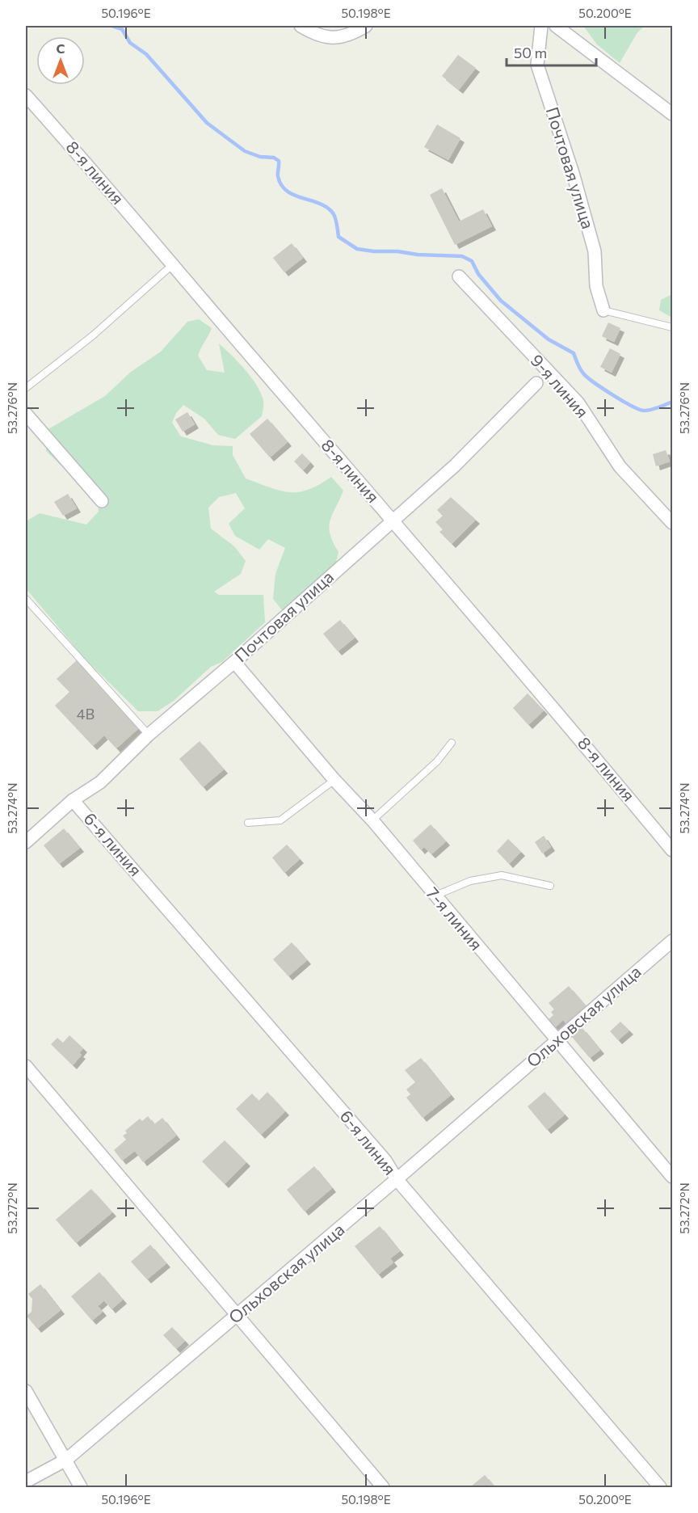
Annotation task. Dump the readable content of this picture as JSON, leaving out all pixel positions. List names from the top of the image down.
{
  "streets": {
    "street": [
      "Почтовая улица",
      "8-я линия",
      "9-я линия",
      "6-я линия",
      "7-я линия",
      "Ольховская улица"
    ]
  },
  "crossings": [
    ["Почтовая улица", "8-я линия"],
    ["Почтовая улица", "6-я линия"],
    ["Почтовая улица", "7-я линия"],
    ["6-я линия", "Ольховская улица"],
    ["7-я линия", "Ольховская улица"]
  ],
  "house_numbers": ["4В"],
  "scale_bar": "50 m",
  "north": "top",
  "coordinates": [
    "50.196°E",
    "50.198°E",
    "50.200°E",
    "53.276°N",
    "53.274°N",
    "53.272°N"
  ]
}
